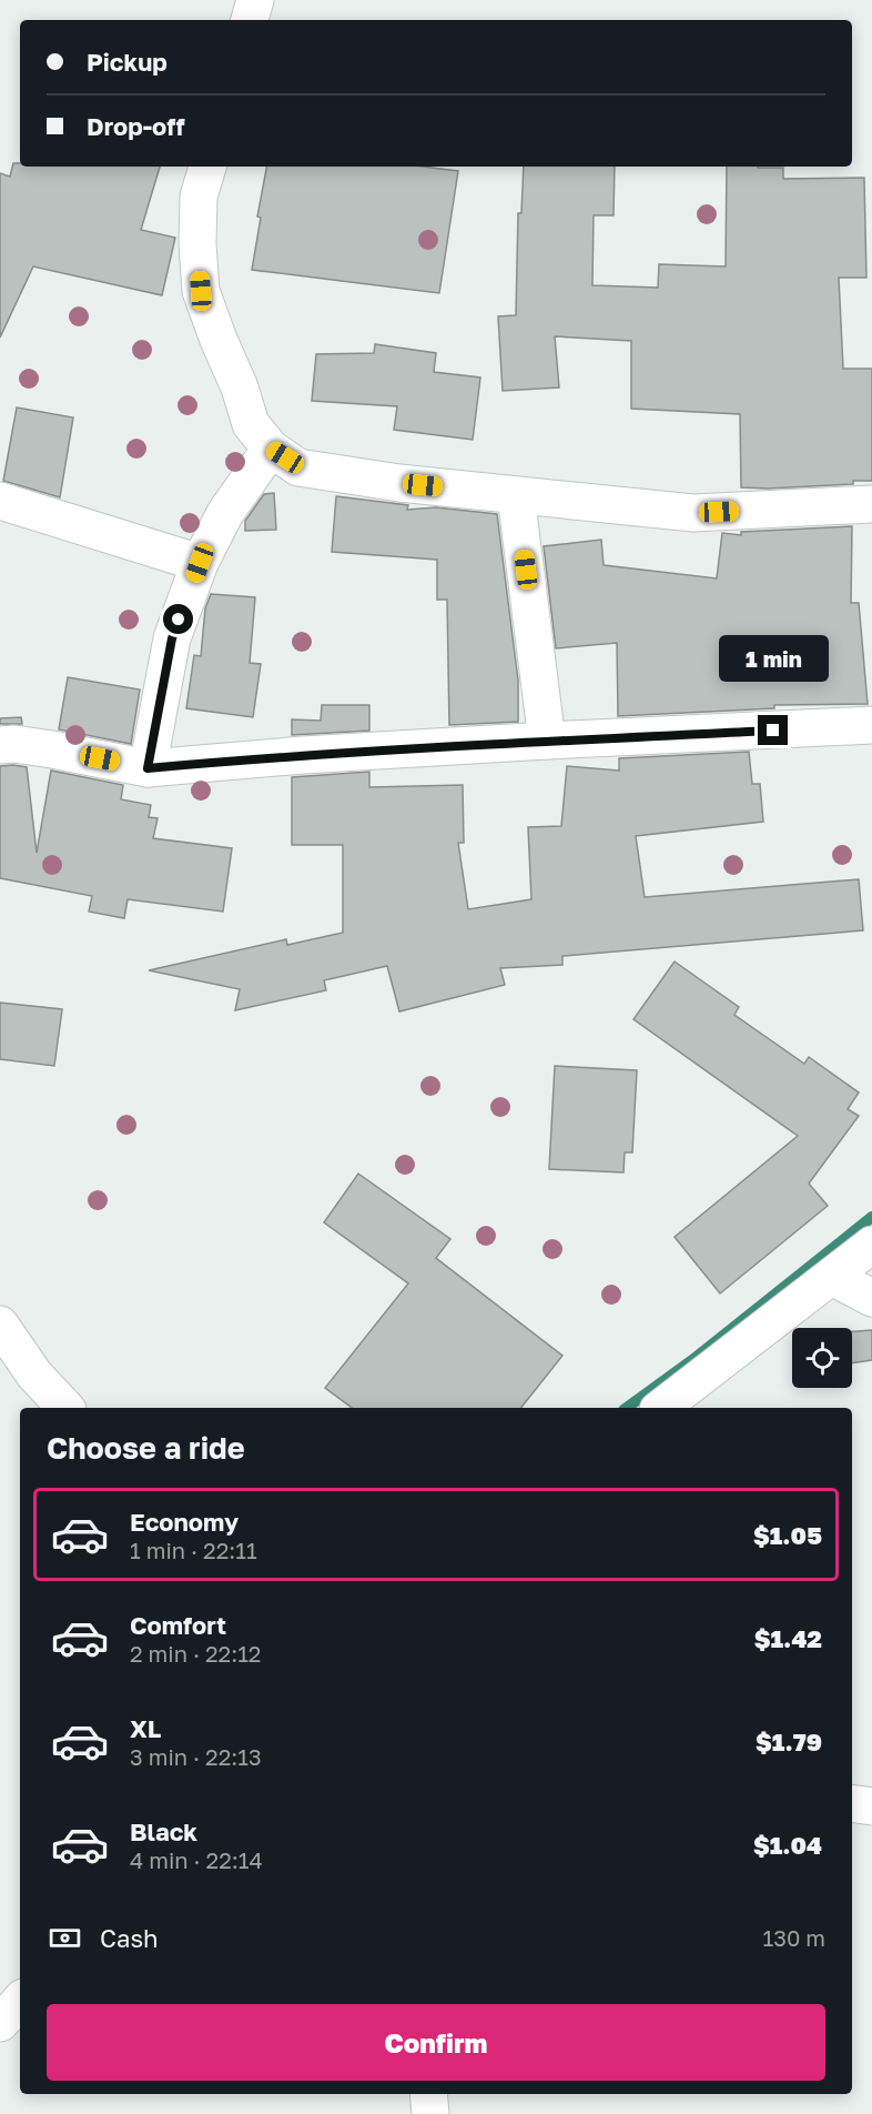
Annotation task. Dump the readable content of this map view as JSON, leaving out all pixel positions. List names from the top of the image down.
{
  "page": {
    "banner": ["Pickup", "Drop-off"],
    "bubble": "1 min",
    "heading": "Choose a ride",
    "list": [
      {
        "name": "Economy",
        "note": "1 min · 22:11",
        "value": "$1.05"
      },
      {
        "name": "Comfort",
        "note": "2 min · 22:12",
        "value": "$1.42"
      },
      {
        "name": "XL",
        "note": "3 min · 22:13",
        "value": "$1.79"
      },
      {
        "name": "Black",
        "note": "4 min · 22:14",
        "value": "$1.04"
      }
    ],
    "pay": ["Cash", "130 m"],
    "buttons": "Confirm"
  }
}
